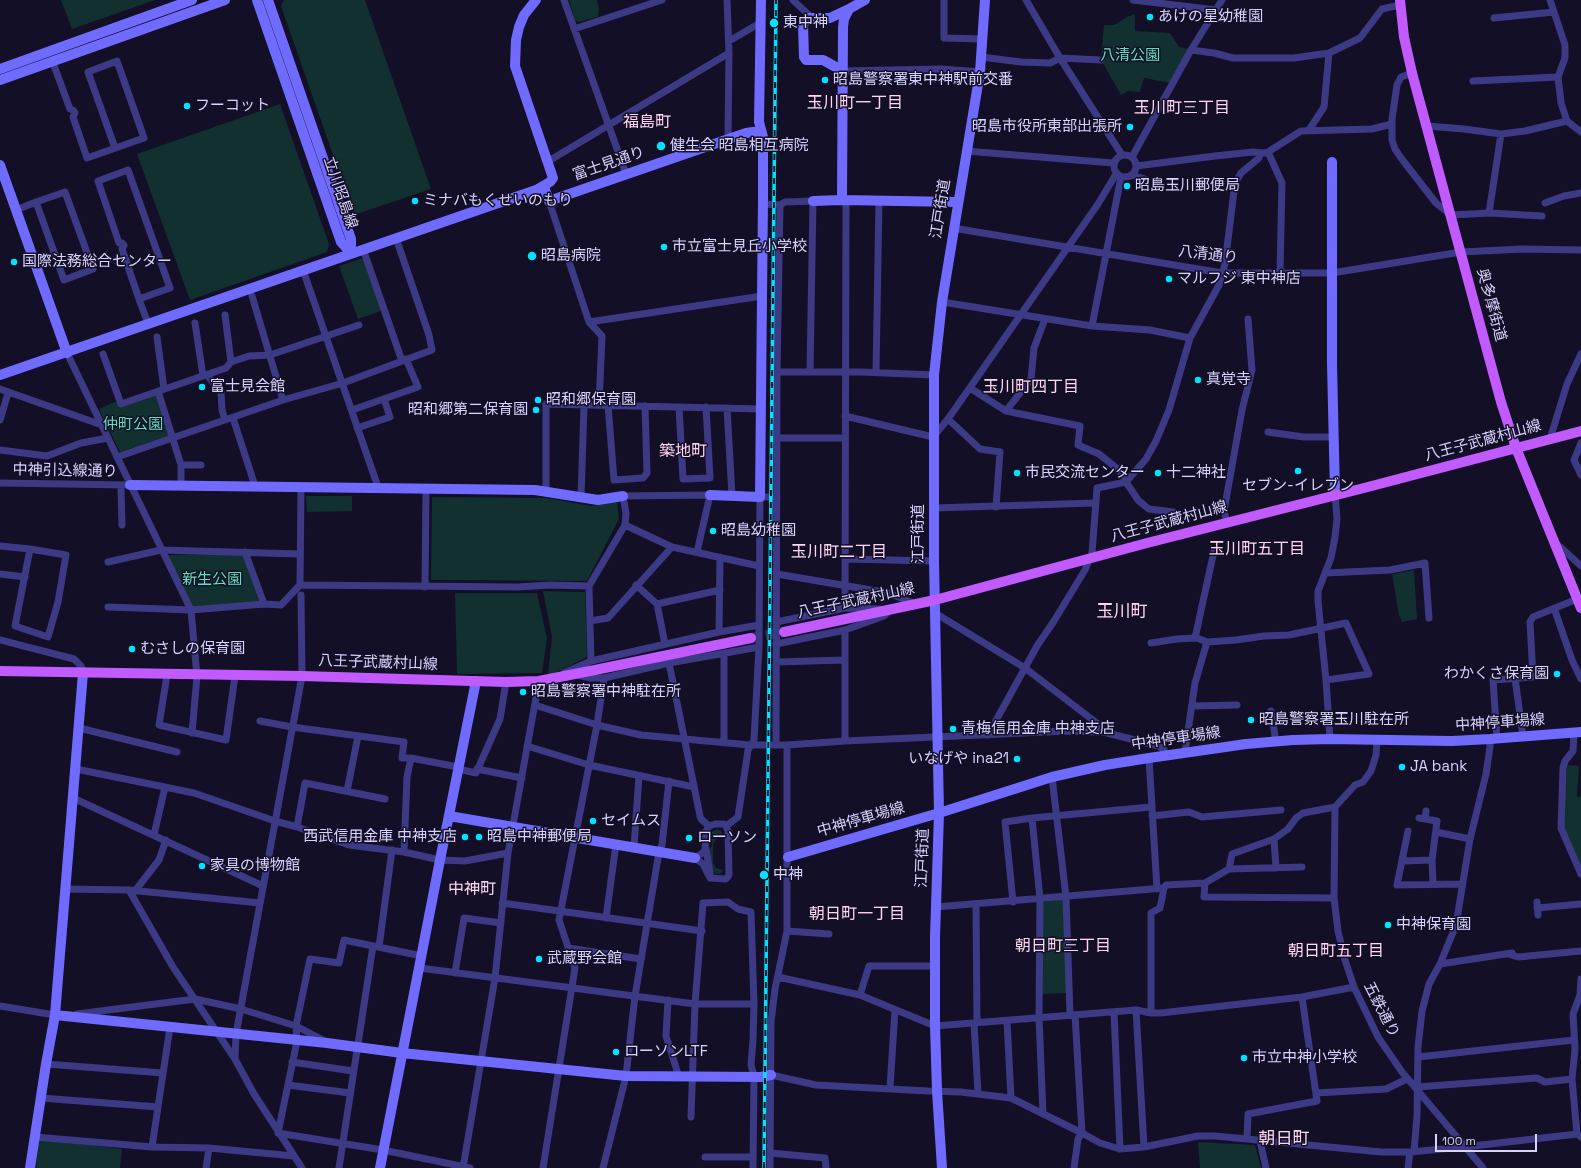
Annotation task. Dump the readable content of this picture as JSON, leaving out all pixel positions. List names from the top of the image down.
{
  "streets": {
    "main road": ["奥多摩街道", "八王子武蔵村山線"],
    "street": [
      "富士見通り",
      "立川昭島線",
      "江戸街道",
      "八清通り",
      "中神引込線通り",
      "中神停車場線",
      "五鉄通り"
    ]
  },
  "crossings": [
    ["江戸街道", "八清通り"],
    ["江戸街道", "八王子武蔵村山線"],
    ["江戸街道", "中神停車場線"],
    ["八清通り", "奥多摩街道"],
    ["奥多摩街道", "八王子武蔵村山線"]
  ],
  "districts": [
    "玉川町一丁目",
    "玉川町三丁目",
    "福島町",
    "玉川町四丁目",
    "築地町",
    "玉川町五丁目",
    "玉川町二丁目",
    "玉川町",
    "中神町",
    "朝日町一丁目",
    "朝日町三丁目",
    "朝日町五丁目",
    "朝日町"
  ],
  "parks": ["八清公園", "仲町公園", "新生公園"],
  "places": [
    "あけの星幼稚園",
    "東中神",
    "昭島警察署東中神駅前交番",
    "フーコット",
    "昭島市役所東部出張所",
    "健生会 昭島相互病院",
    "昭島玉川郵便局",
    "ミナバもくせいのもり",
    "市立富士見丘小学校",
    "昭島病院",
    "国際法務総合センター",
    "マルフジ 東中神店",
    "真覚寺",
    "富士見会館",
    "昭和郷保育園",
    "昭和郷第二保育園",
    "セブン-イレブン",
    "市民交流センター",
    "十二神社",
    "昭島幼稚園",
    "むさしの保育園",
    "わかくさ保育園",
    "昭島警察署中神駐在所",
    "昭島警察署玉川駐在所",
    "青梅信用金庫 中神支店",
    "いなげや ina21",
    "JA bank",
    "セイムス",
    "西武信用金庫 中神支店",
    "昭島中神郵便局",
    "ローソン",
    "家具の博物館",
    "中神",
    "中神保育園",
    "武蔵野会館",
    "ローソンLTF",
    "市立中神小学校"
  ],
  "scale_bar": "100 m"
}
